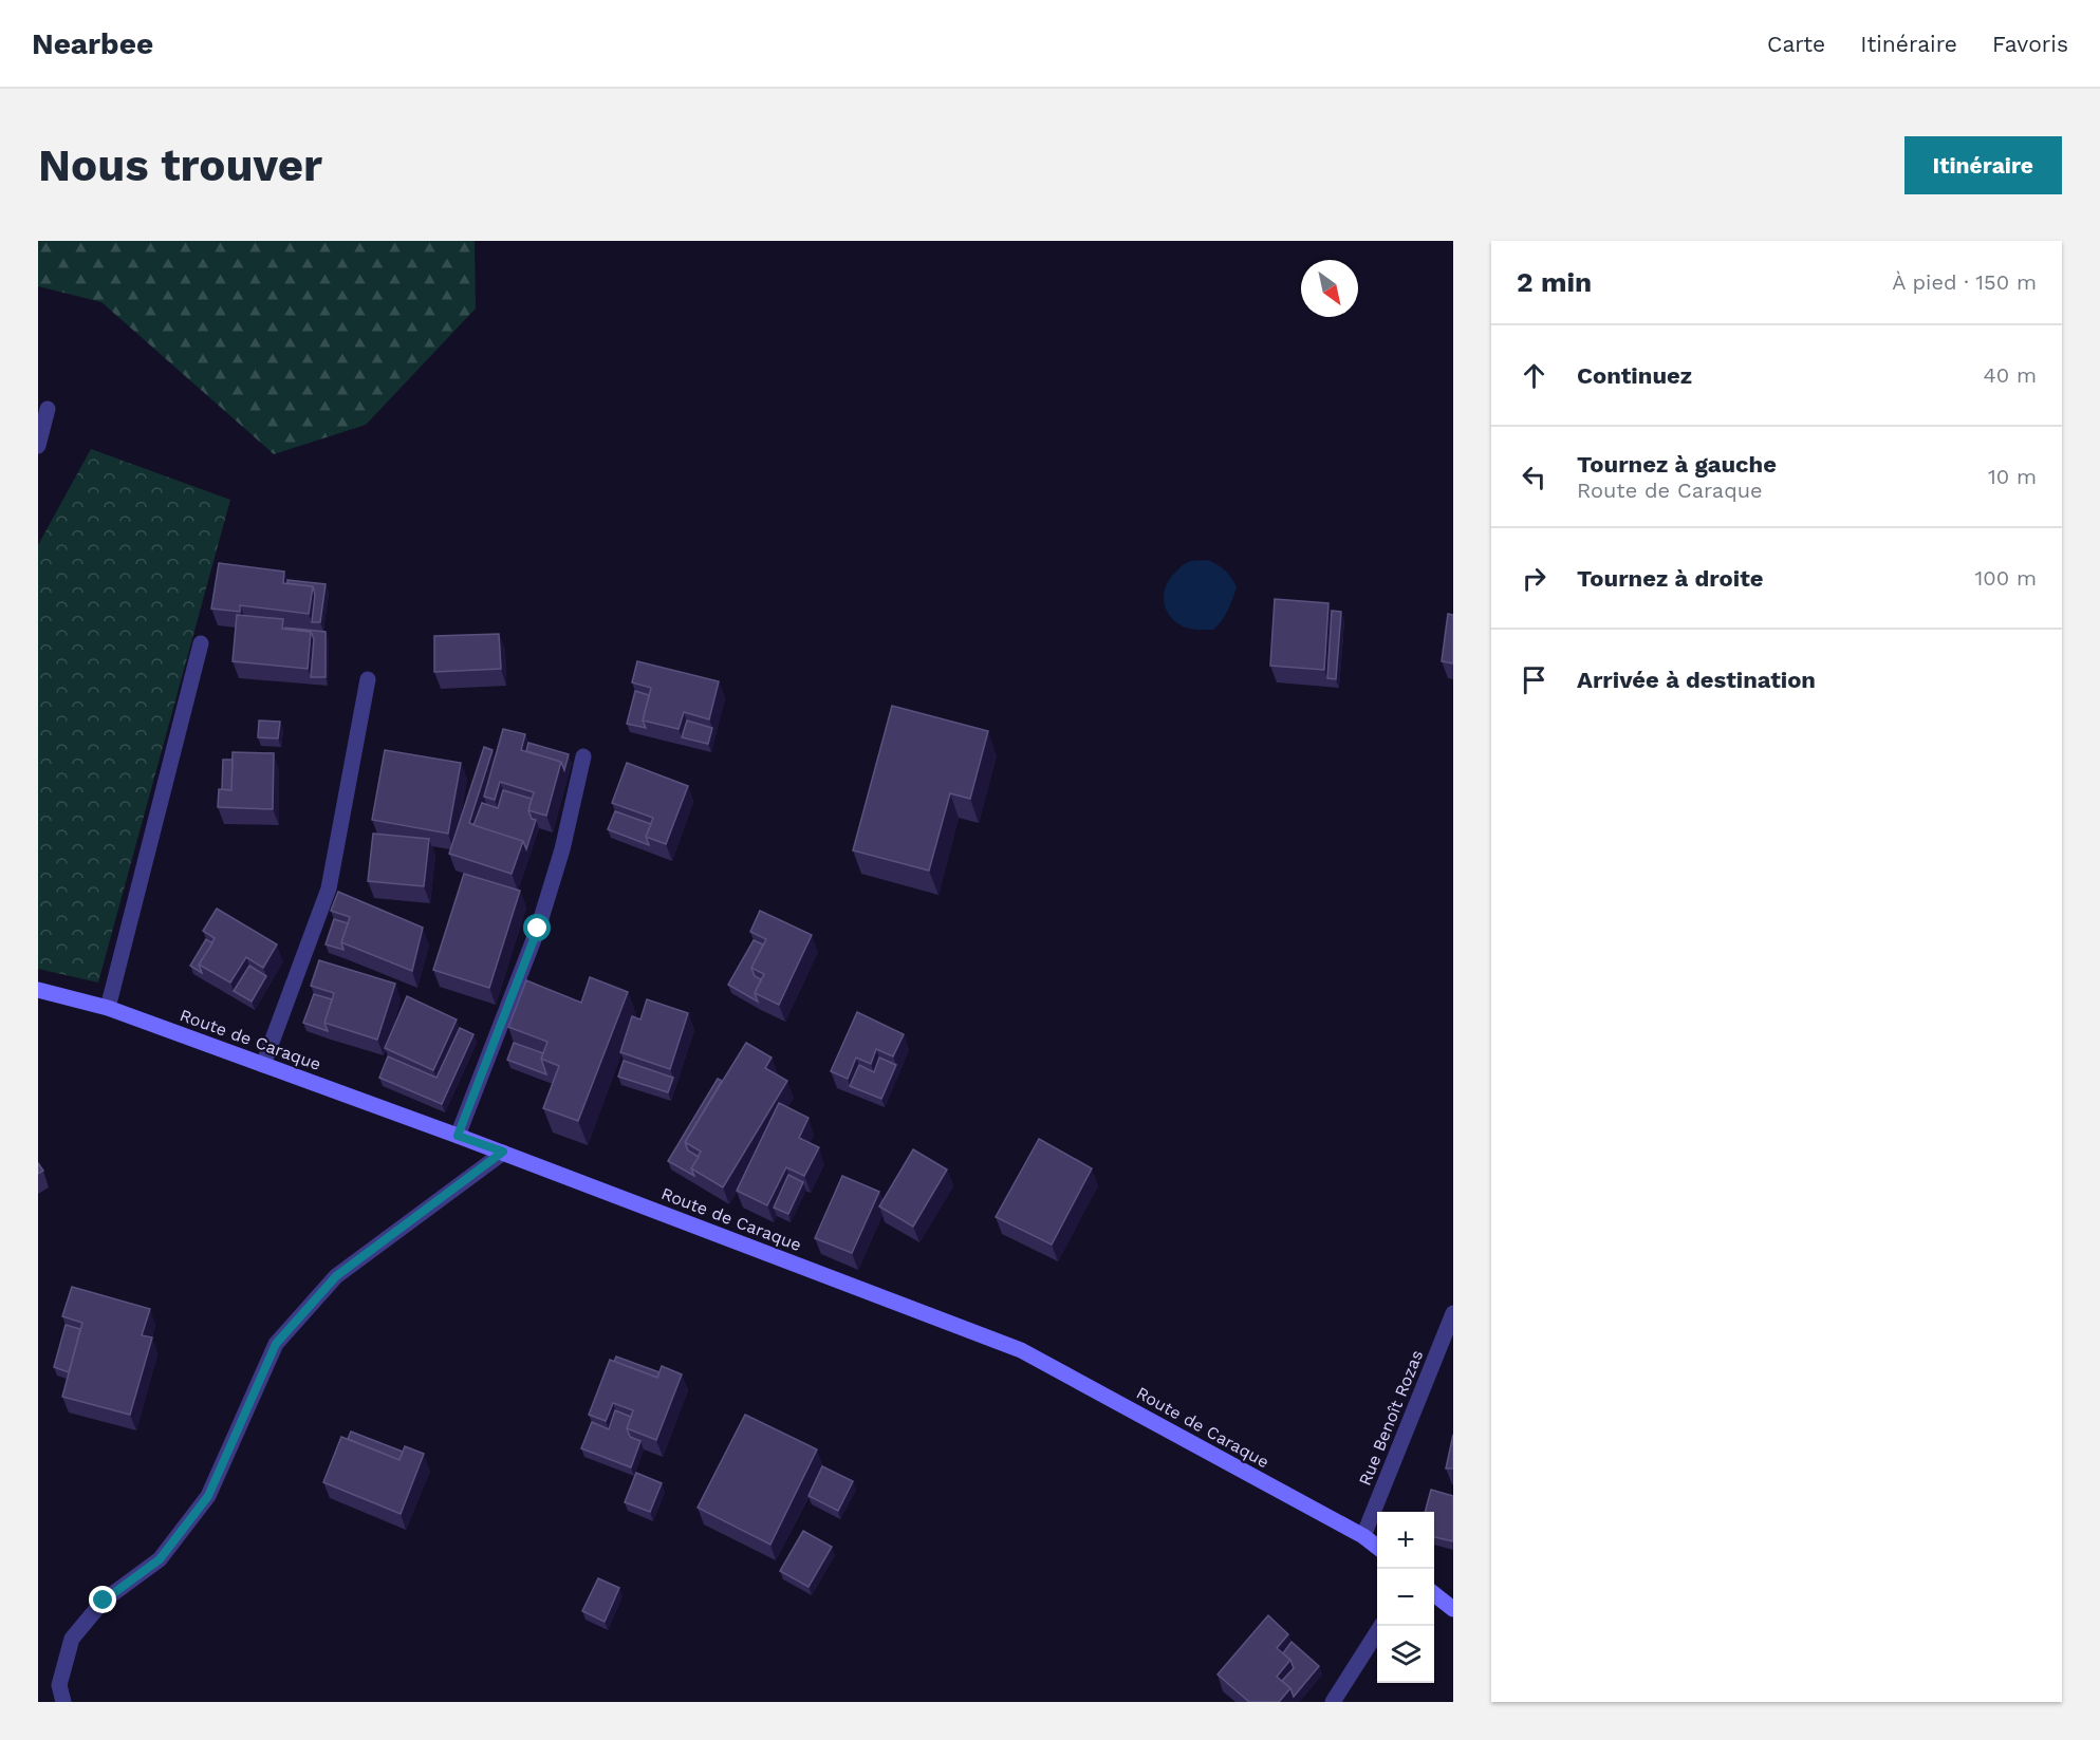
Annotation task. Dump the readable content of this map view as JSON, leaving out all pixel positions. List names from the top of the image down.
{
  "streets": {
    "street": ["Route de Caraque", "Rue Benoît Rozas"]
  },
  "crossings": [
    ["Route de Caraque", "Rue Benoît Rozas"]
  ],
  "north": "bottom right",
  "page": {
    "header": "Nearbee",
    "nav": ["Carte", "Itinéraire", "Favoris"],
    "buttons": "Itinéraire",
    "title": "Nous trouver",
    "heading": ["2 min", "À pied · 150 m"],
    "list": [
      ["Continuez", "40 m"],
      ["Tournez à gauche", "Route de Caraque", "10 m"],
      ["Tournez à droite", "100 m"],
      "Arrivée à destination"
    ],
    "map_buttons": ["+", "−"]
  }
}
